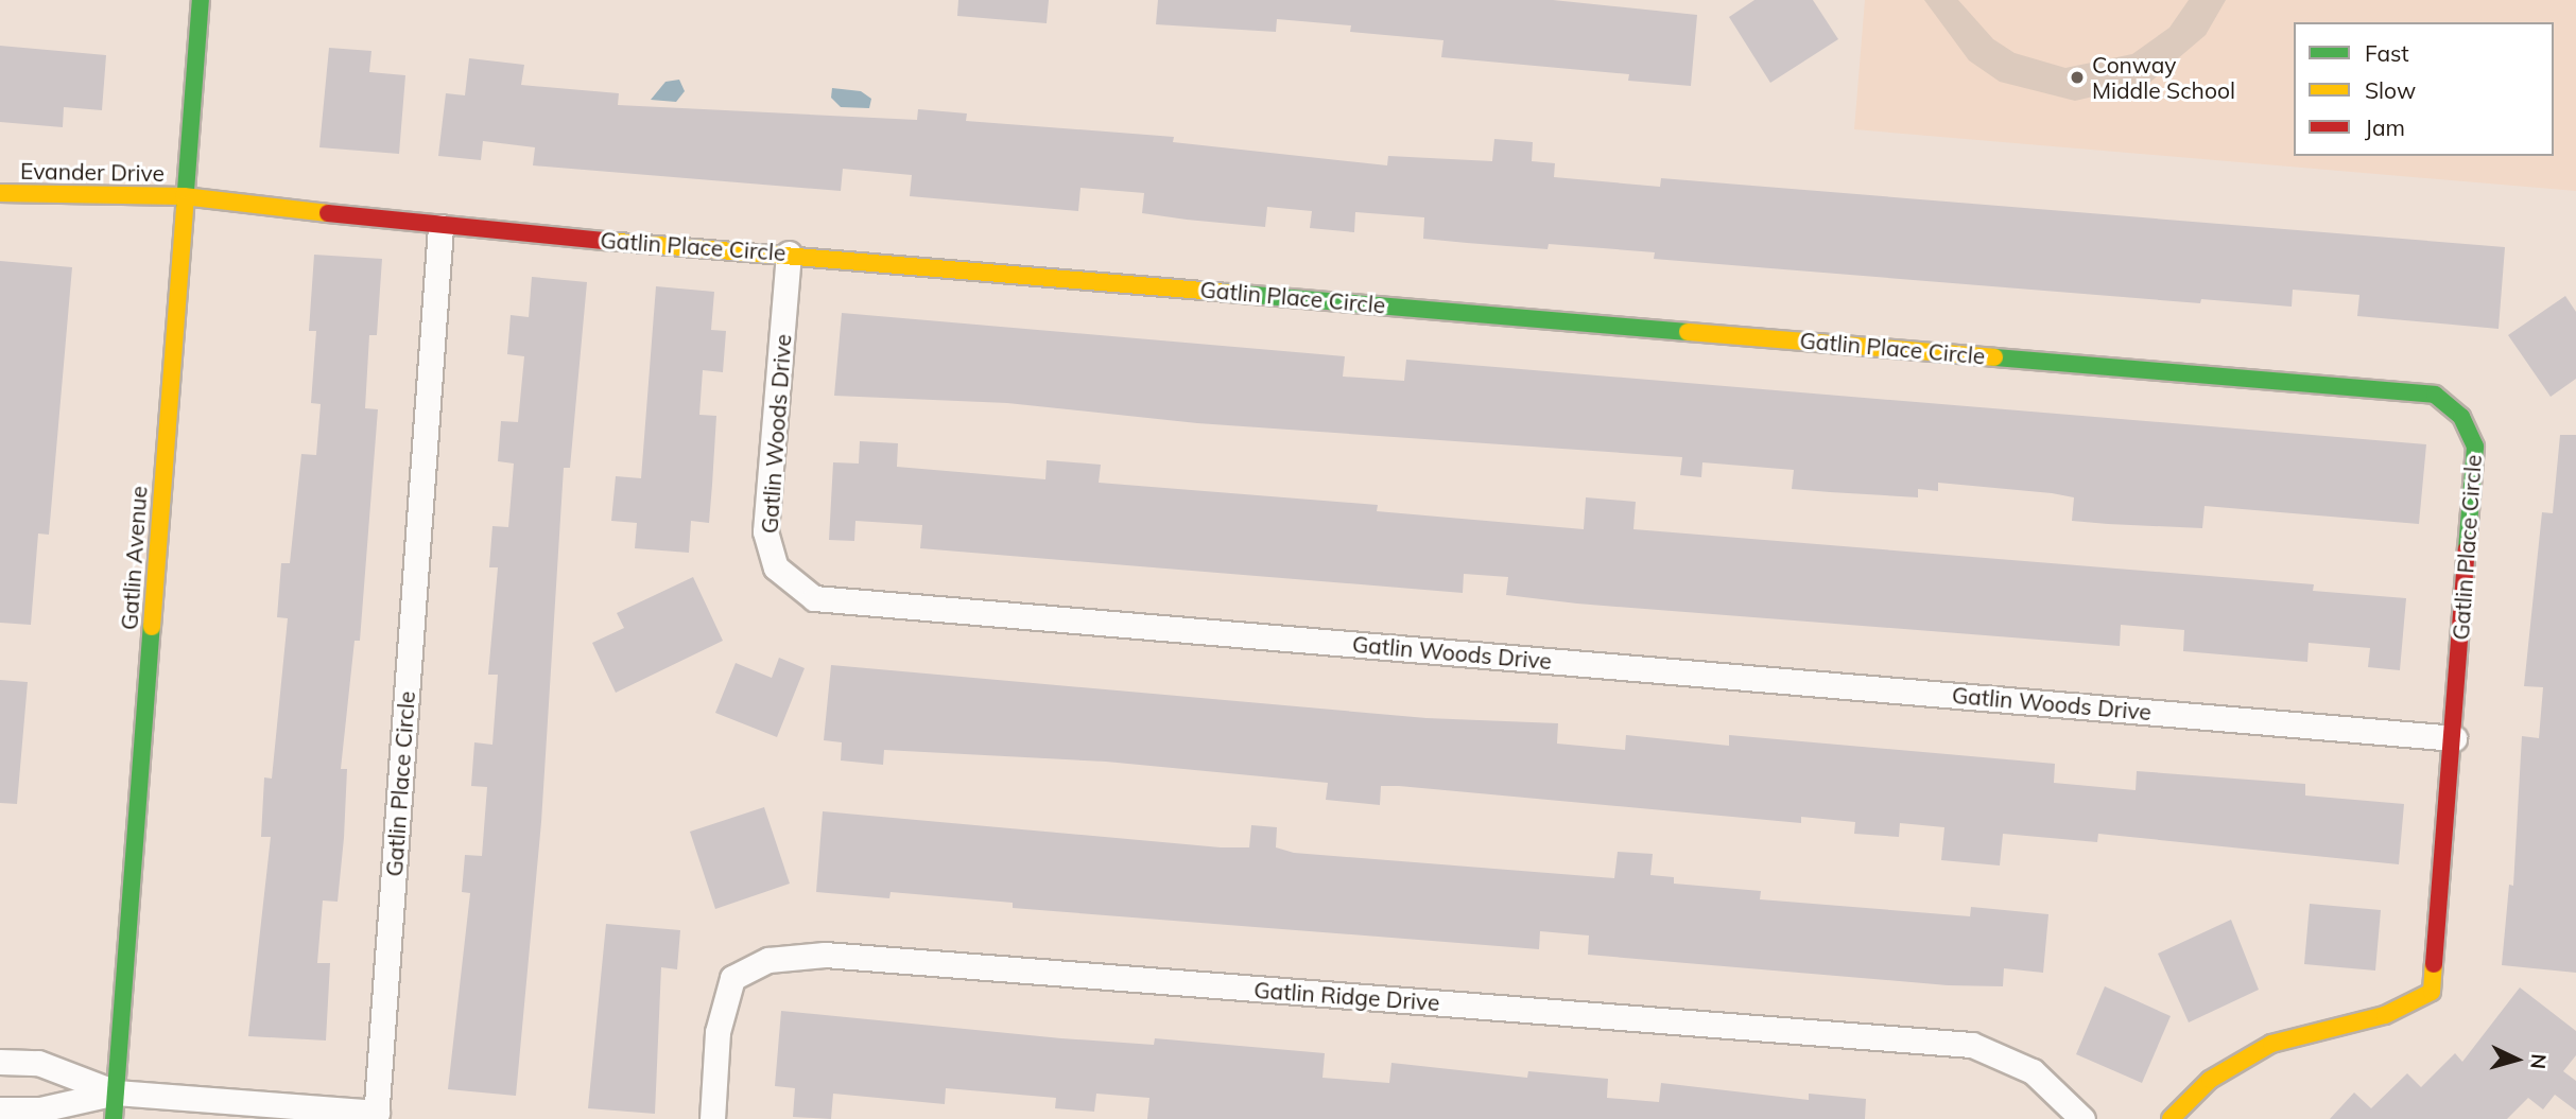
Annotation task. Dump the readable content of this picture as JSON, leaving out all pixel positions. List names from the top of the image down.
{
  "streets": {
    "street": [
      "Evander Drive",
      "Gatlin Place Circle",
      "Gatlin Woods Drive",
      "Gatlin Avenue",
      "Gatlin Ridge Drive"
    ]
  },
  "crossings": [
    ["Evander Drive", "Gatlin Place Circle"],
    ["Evander Drive", "Gatlin Avenue"],
    ["Gatlin Place Circle", "Gatlin Woods Drive"],
    ["Gatlin Place Circle", "Gatlin Avenue"]
  ],
  "places": ["Conway Middle School"],
  "legend": ["Fast", "Slow", "Jam"],
  "north": "right"
}
